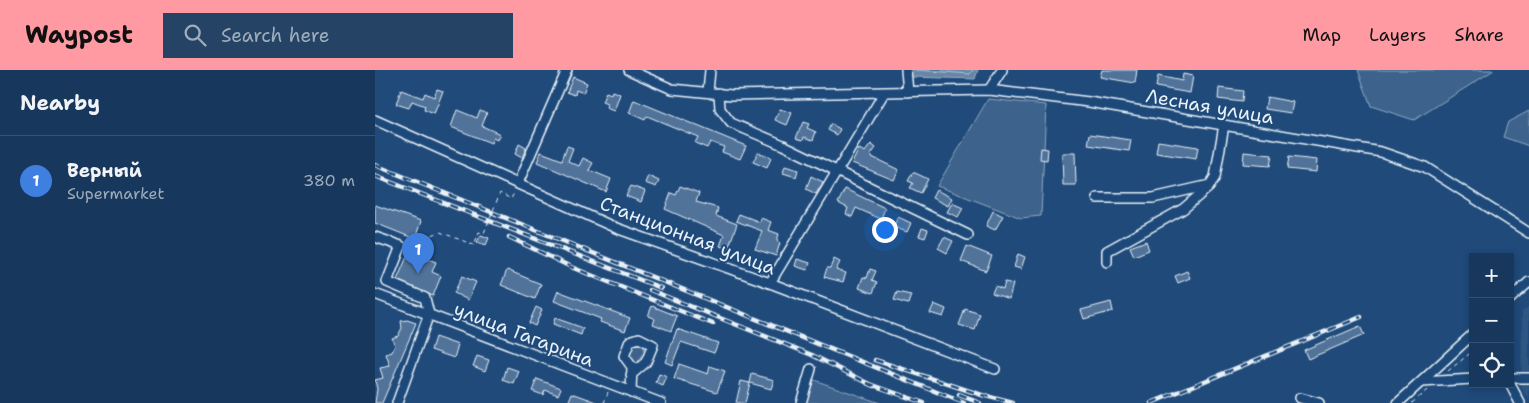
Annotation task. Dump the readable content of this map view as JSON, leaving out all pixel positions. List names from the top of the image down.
{
  "streets": {
    "street": ["Лесная улица", "Станционная улица", "улица Гагарина"]
  },
  "page": {
    "header": "Waypost",
    "search": "Search here",
    "nav": ["Map", "Layers", "Share"],
    "heading": "Nearby",
    "list": [
      {
        "mark": "1",
        "name": "Верный",
        "note": "Supermarket",
        "value": "380 m"
      }
    ],
    "pins": "1",
    "map_buttons": ["+", "−"]
  }
}
